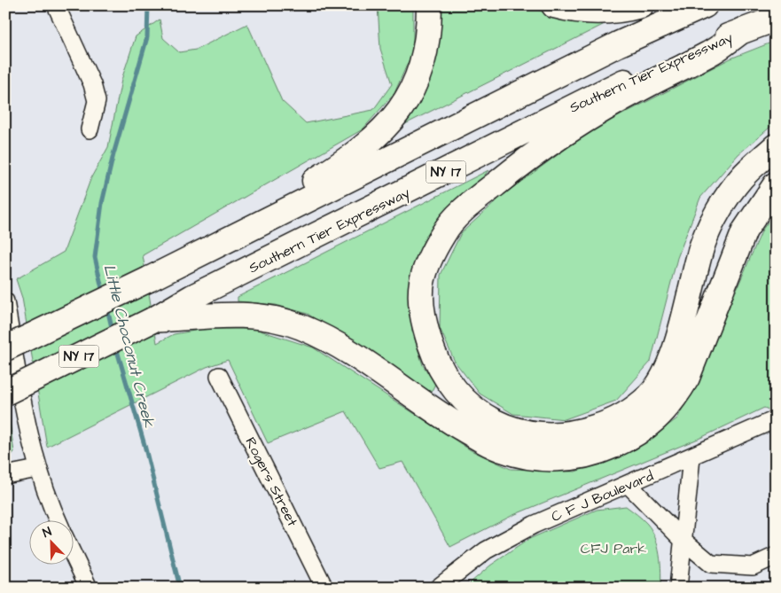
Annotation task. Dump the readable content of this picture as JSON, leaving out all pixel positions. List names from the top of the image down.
{
  "streets": {
    "highway": ["Southern Tier Expressway", "NY 17"],
    "street": ["Rogers Street", "C F J Boulevard"]
  },
  "water": ["Little Choconut Creek"],
  "parks": ["CFJ Park"],
  "north": "top left"
}
